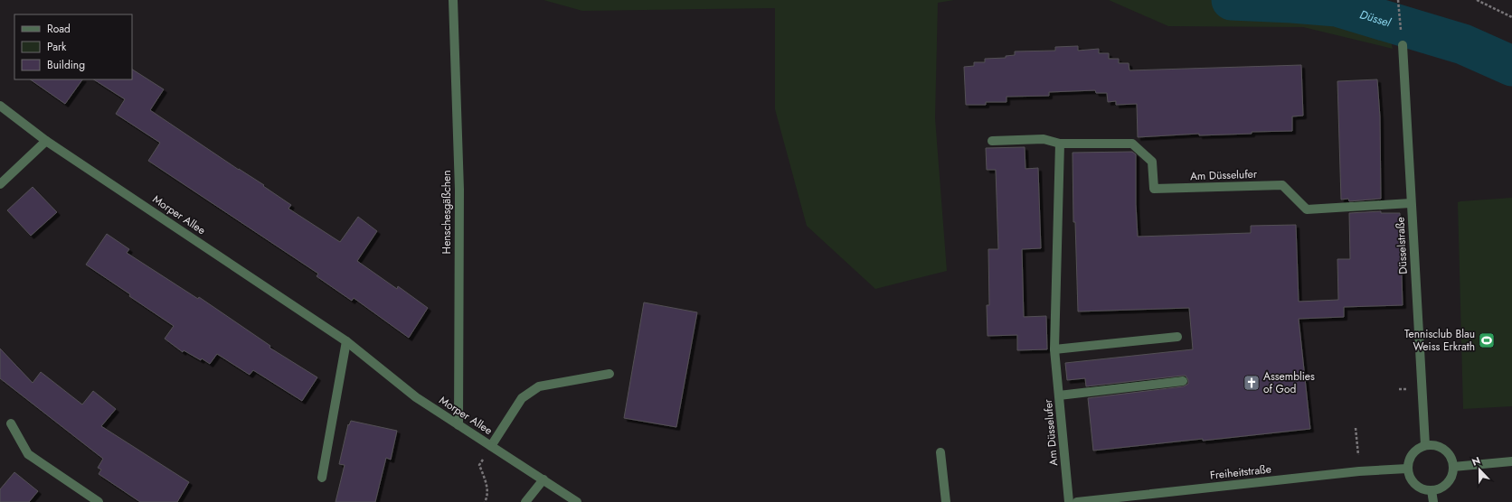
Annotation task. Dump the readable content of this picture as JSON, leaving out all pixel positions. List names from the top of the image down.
{
  "streets": {
    "street": [
      "Am Düsselufer",
      "Henschesgäßchen",
      "Morper Allee",
      "Düsselstraße",
      "Freiheitstraße"
    ]
  },
  "crossings": [
    ["Am Düsselufer", "Düsselstraße"],
    ["Henschesgäßchen", "Morper Allee"],
    ["Düsselstraße", "Freiheitstraße"]
  ],
  "water": ["Düssel"],
  "places": {
    "sports": ["Tennisclub Blau Weiss Erkrath"],
    "church": ["Assemblies of God"]
  },
  "legend": ["Road", "Park", "Building"],
  "north": "top"
}
